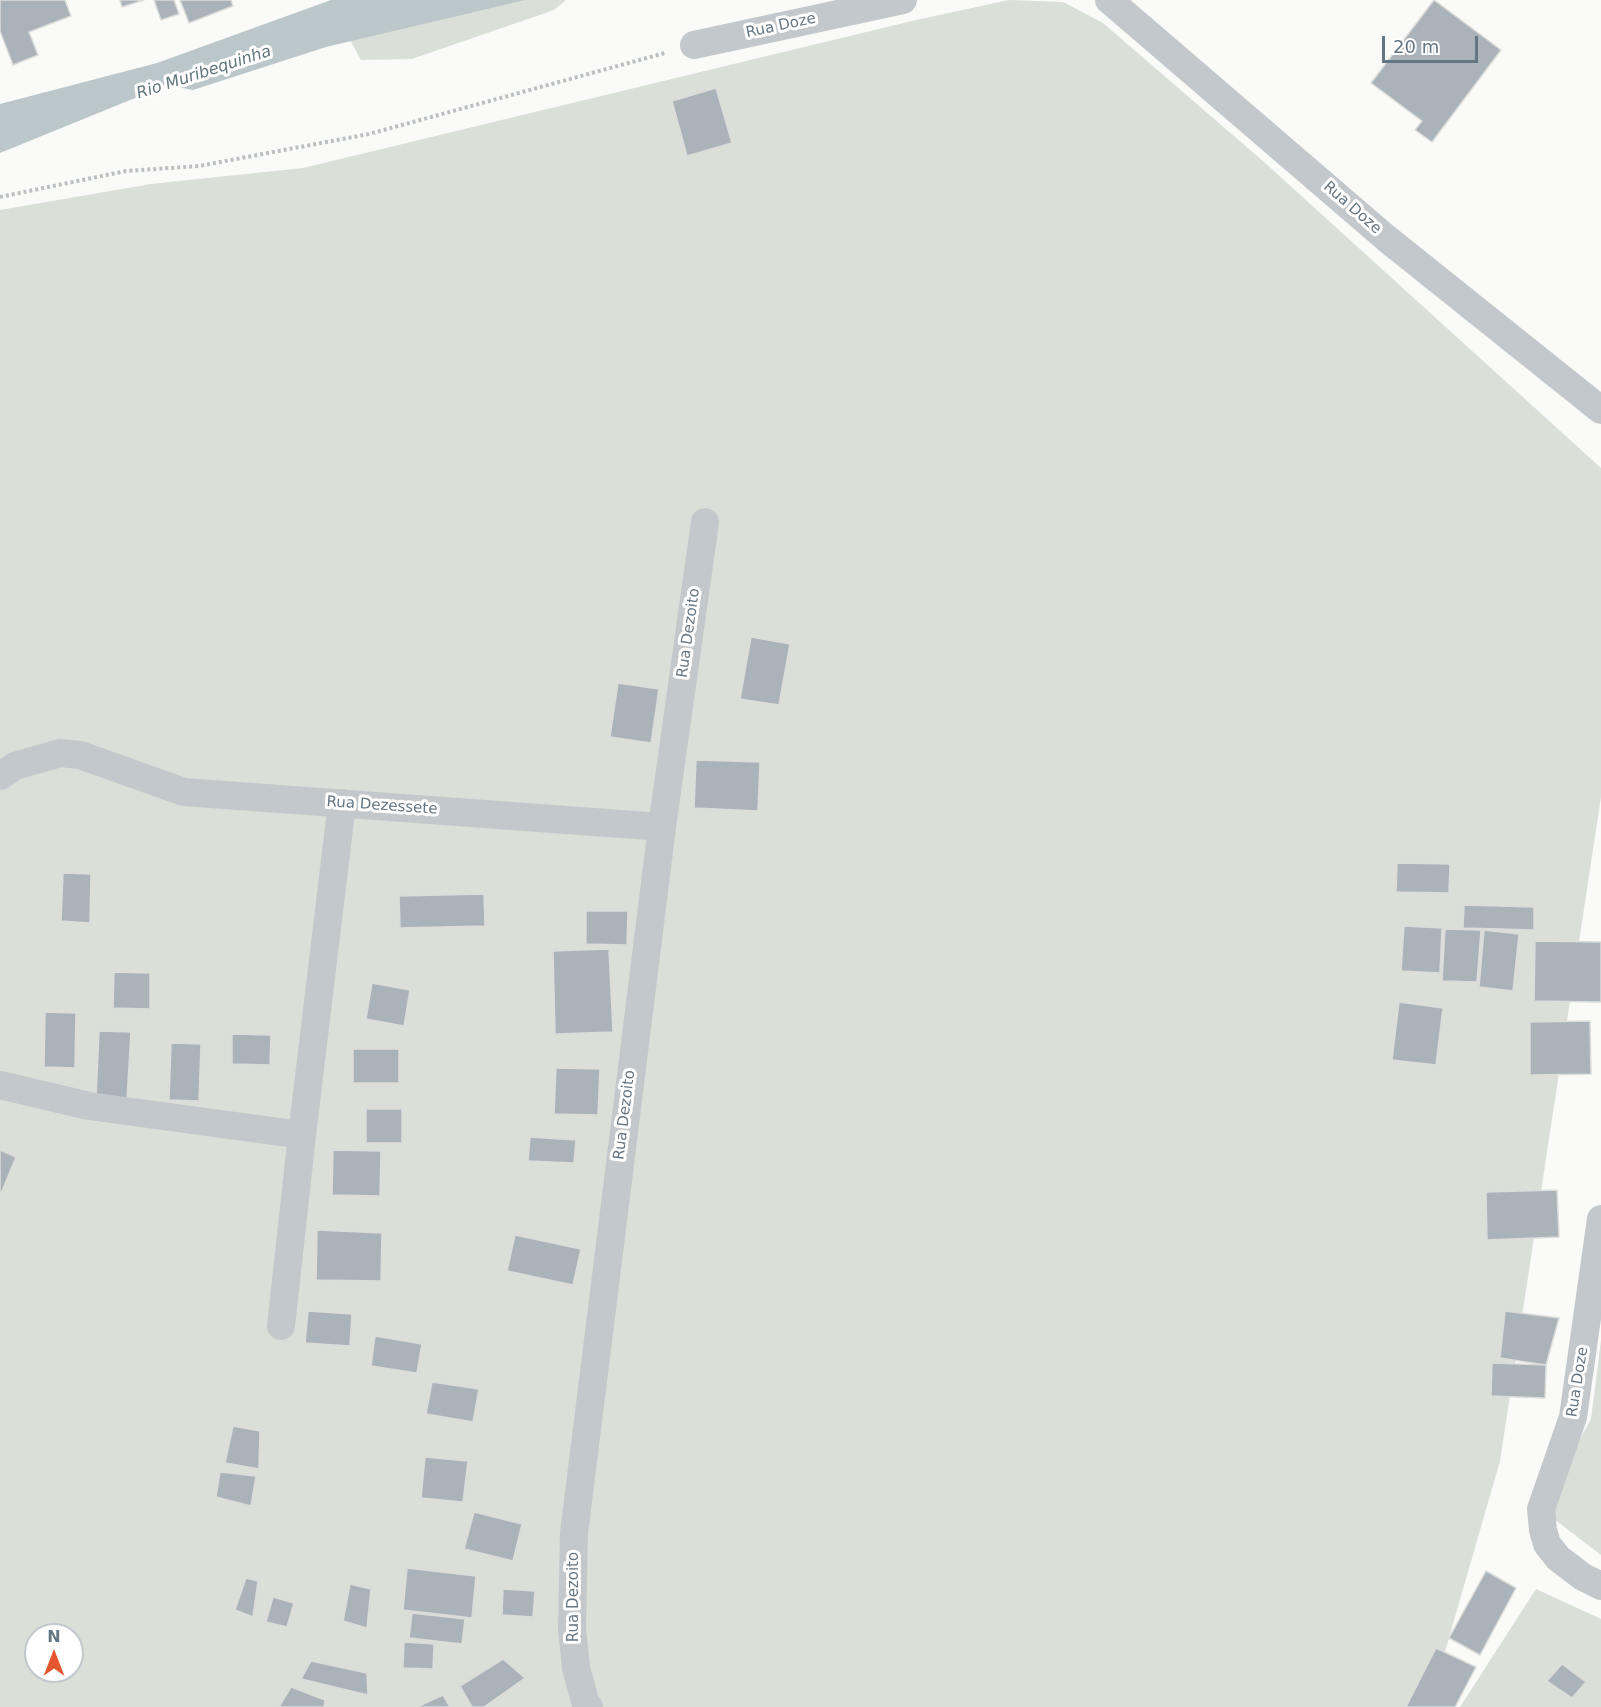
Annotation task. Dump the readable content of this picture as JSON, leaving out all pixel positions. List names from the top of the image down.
{
  "streets": {
    "street": ["Rua Doze", "Rua Dezoito", "Rua Dezessete"]
  },
  "crossings": [
    ["Rua Dezoito", "Rua Dezessete"]
  ],
  "water": ["Rio Muribequinha"],
  "scale_bar": "20 m",
  "north": "top"
}
